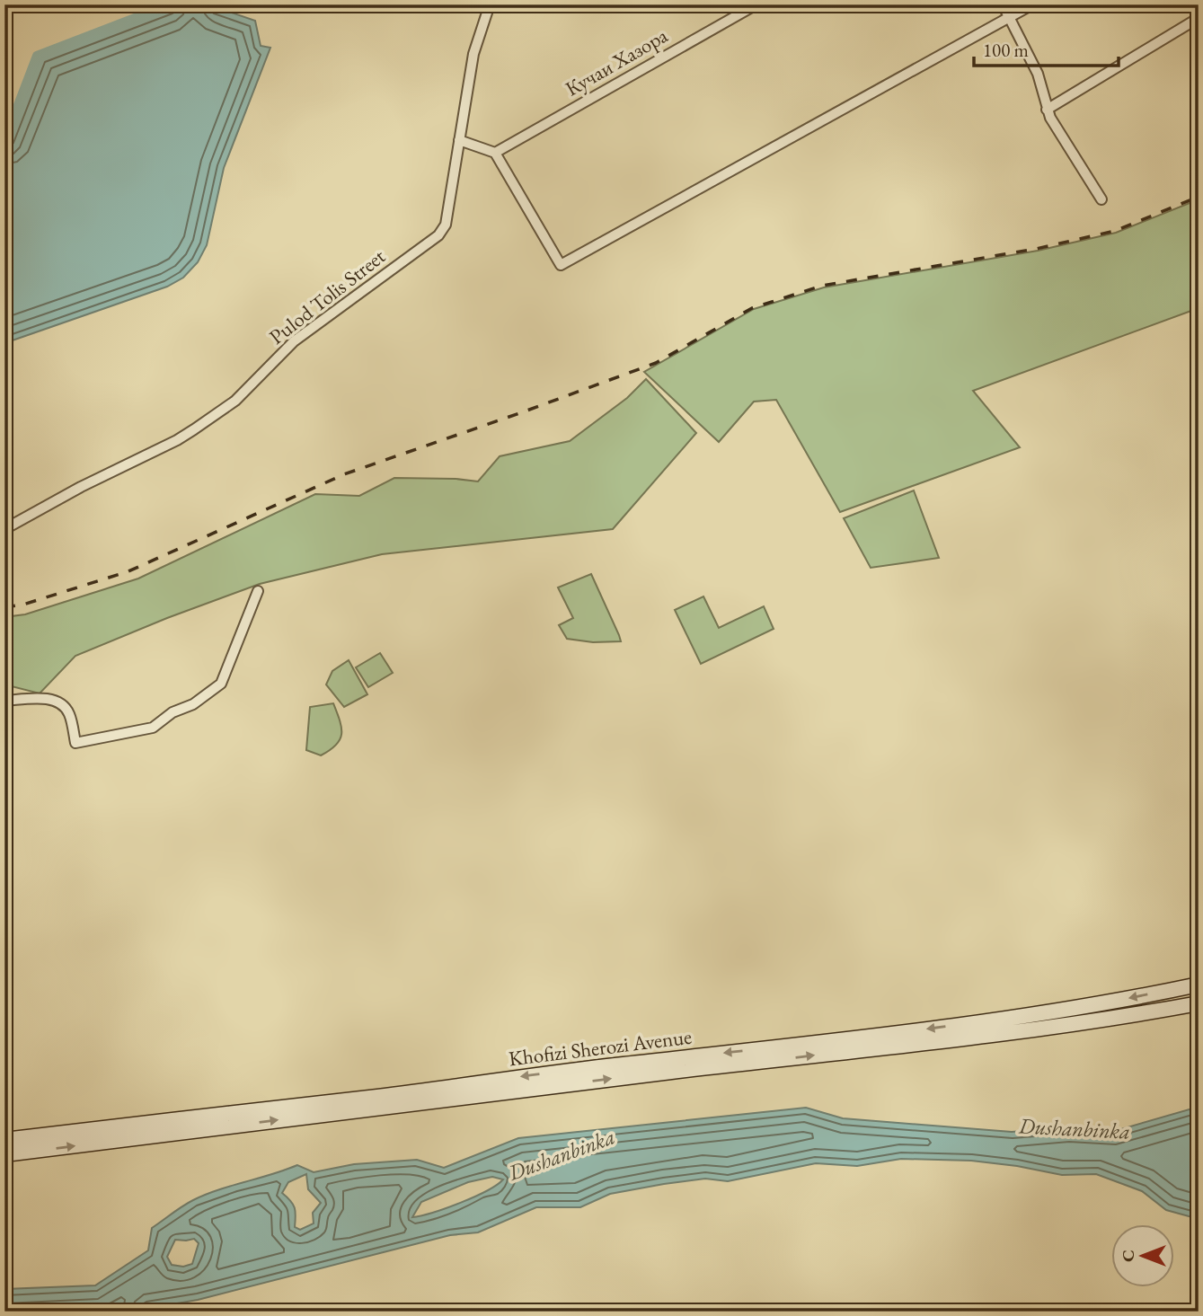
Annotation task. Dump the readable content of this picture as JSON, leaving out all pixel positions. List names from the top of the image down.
{
  "streets": {
    "main road": ["Khofizi Sherozi Avenue"],
    "street": ["Кучаи Хазора", "Pulod Tolis Street"]
  },
  "water": ["Dushanbinka"],
  "scale_bar": "100 m",
  "north": "left"
}
